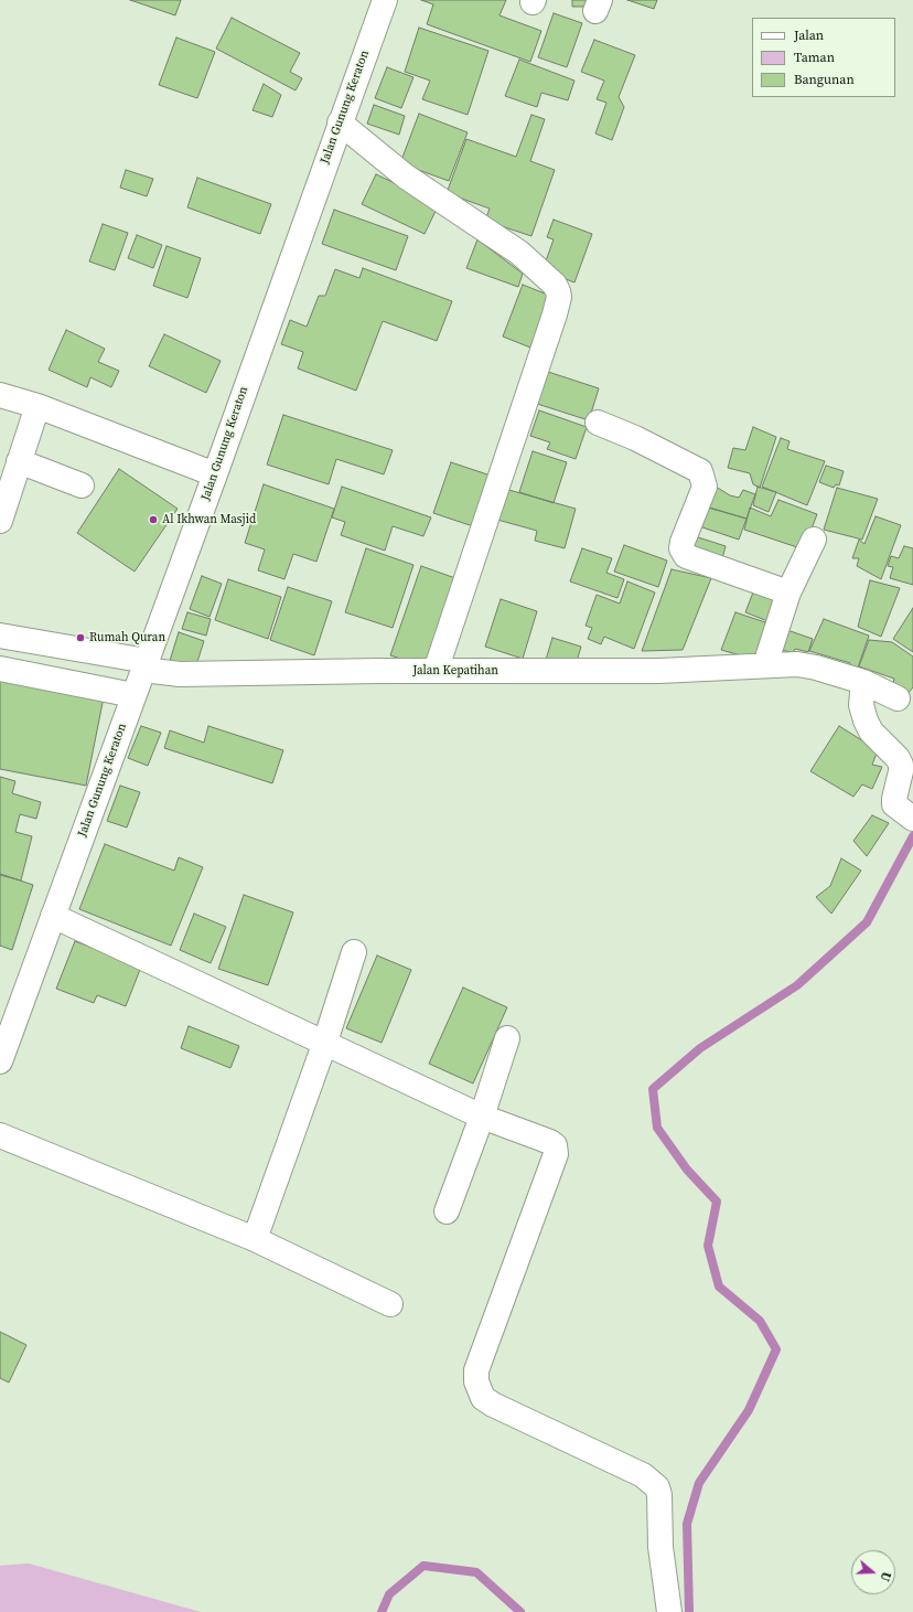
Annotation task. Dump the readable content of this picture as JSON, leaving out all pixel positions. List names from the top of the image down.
{
  "streets": {
    "street": ["Jalan Gunung Keraton", "Jalan Kepatihan"]
  },
  "crossings": [
    ["Jalan Gunung Keraton", "Jalan Kepatihan"]
  ],
  "places": ["Al Ikhwan Masjid", "Rumah Quran"],
  "legend": ["Jalan", "Taman", "Bangunan"],
  "north": "right"
}
